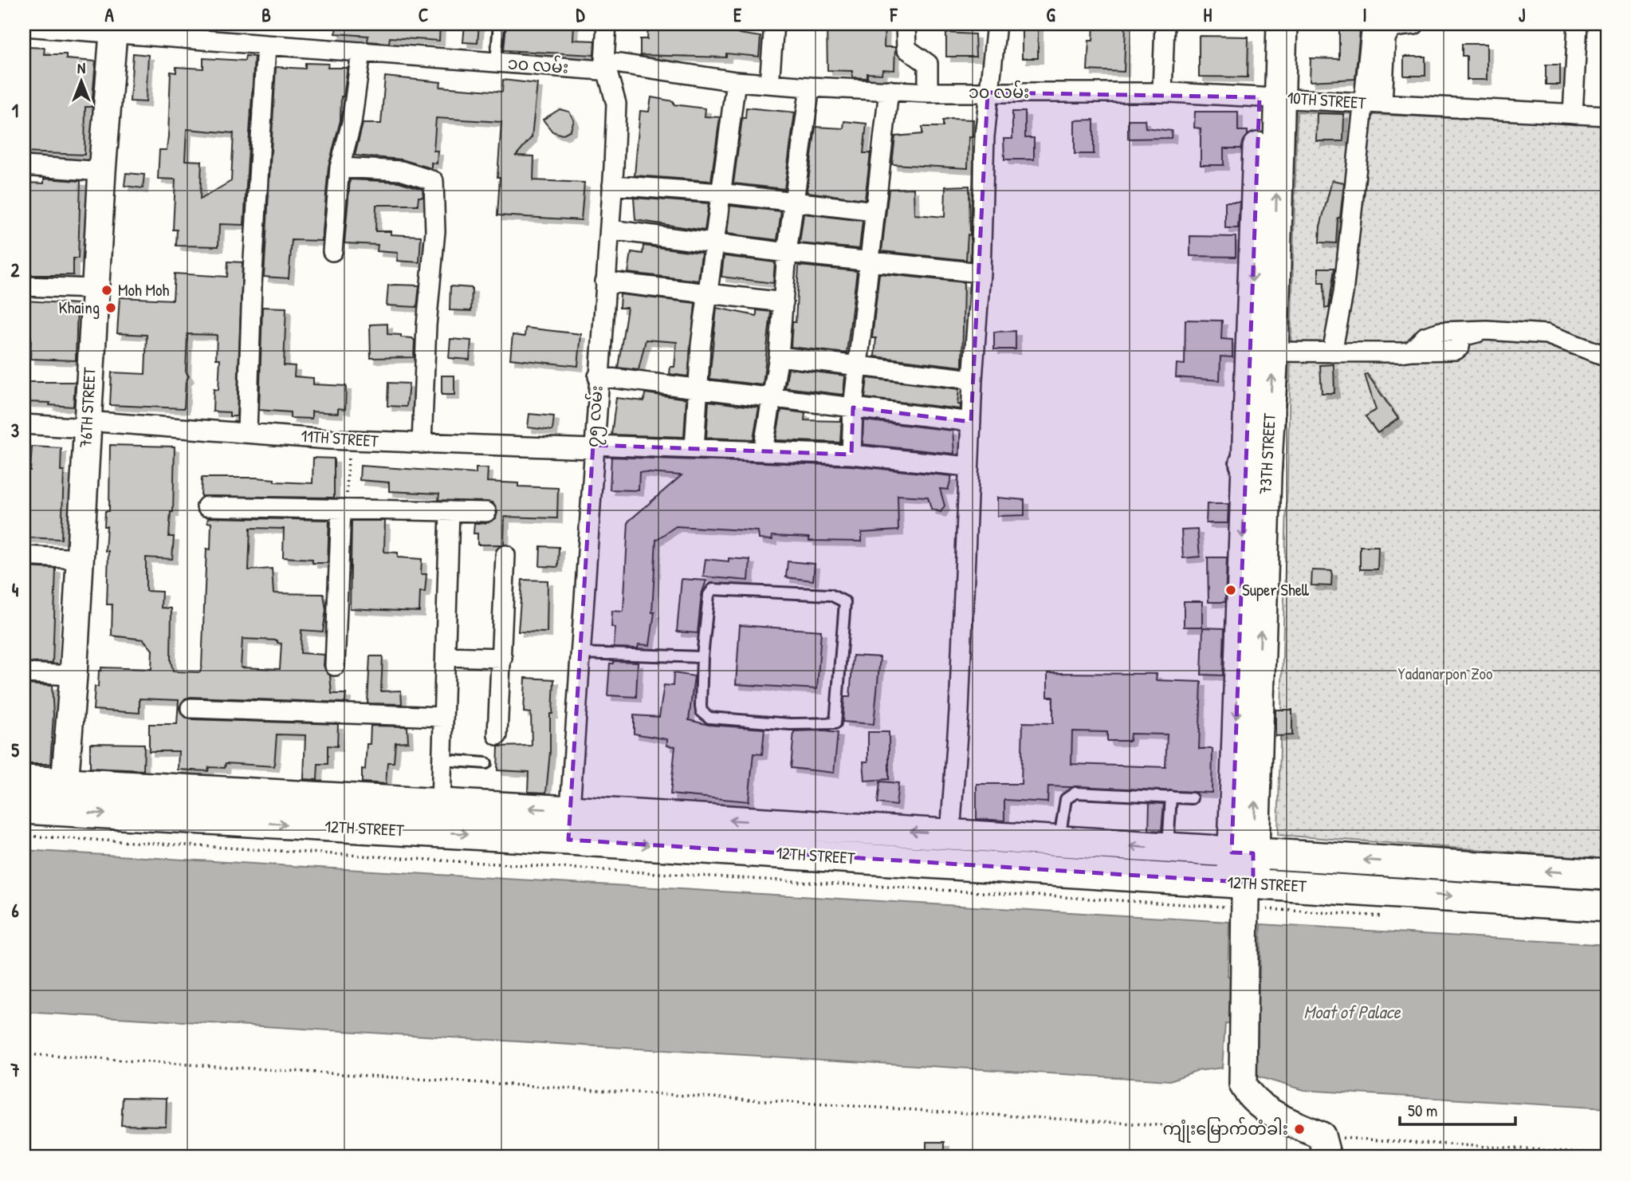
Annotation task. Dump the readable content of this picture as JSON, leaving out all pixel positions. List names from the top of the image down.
{
  "streets": {
    "main road": ["73TH STREET", "12TH STREET"],
    "street": [
      "၁၀ လမ်း",
      "10TH STREET",
      "76TH STREET",
      "၇၅ လမ်း",
      "11TH STREET"
    ]
  },
  "crossings": [
    ["၁၀ လမ်း", "10TH STREET"],
    ["၁၀ လမ်း", "76TH STREET"],
    ["၁၀ လမ်း", "၇၅ လမ်း"],
    ["10TH STREET", "73TH STREET"],
    ["76TH STREET", "11TH STREET"],
    ["76TH STREET", "12TH STREET"],
    ["၇၅ လမ်း", "11TH STREET"],
    ["၇၅ လမ်း", "12TH STREET"],
    ["73TH STREET", "12TH STREET"]
  ],
  "water": ["Moat of Palace"],
  "parks": ["Yadanarpon Zoo"],
  "places": [
    "Moh Moh",
    "Khaing",
    "Super Shell",
    "ကျုံးမြောက်တံခါး"
  ],
  "scale_bar": "50 m",
  "north": "top",
  "grid": {
    "columns": [
      "A",
      "B",
      "C",
      "D",
      "E",
      "F",
      "G",
      "H",
      "I",
      "J"
    ],
    "rows": [
      "1",
      "2",
      "3",
      "4",
      "5",
      "6",
      "7"
    ]
  }
}
